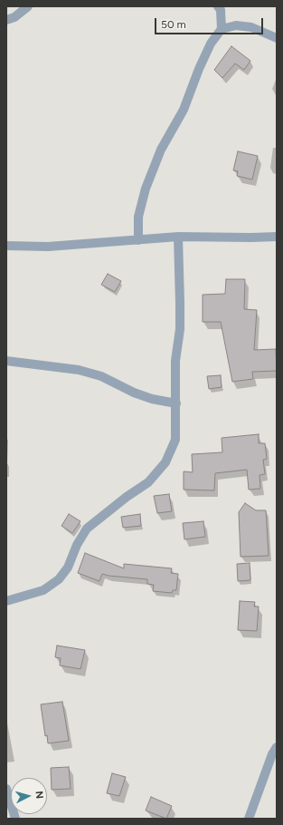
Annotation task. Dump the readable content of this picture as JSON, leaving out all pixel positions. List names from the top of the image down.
{
  "scale_bar": "50 m",
  "north": "right"
}
